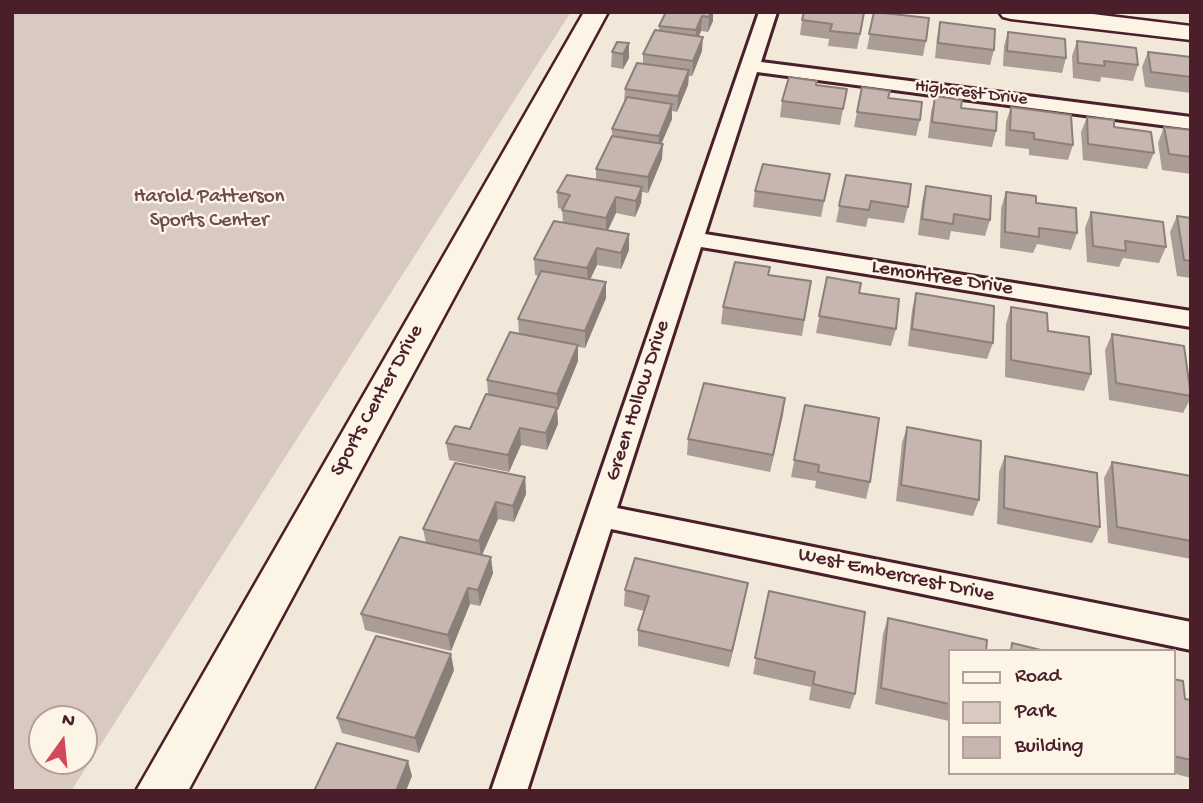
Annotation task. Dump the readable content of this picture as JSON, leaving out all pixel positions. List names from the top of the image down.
{
  "streets": {
    "street": [
      "Highcrest Drive",
      "Lemontree Drive",
      "Sports Center Drive",
      "Green Hollow Drive",
      "West Embercrest Drive"
    ]
  },
  "crossings": [
    ["Highcrest Drive", "Green Hollow Drive"],
    ["Lemontree Drive", "Green Hollow Drive"],
    ["Green Hollow Drive", "West Embercrest Drive"]
  ],
  "parks": ["Harold Patterson Sports Center"],
  "legend": ["Road", "Park", "Building"],
  "north": "top"
}
